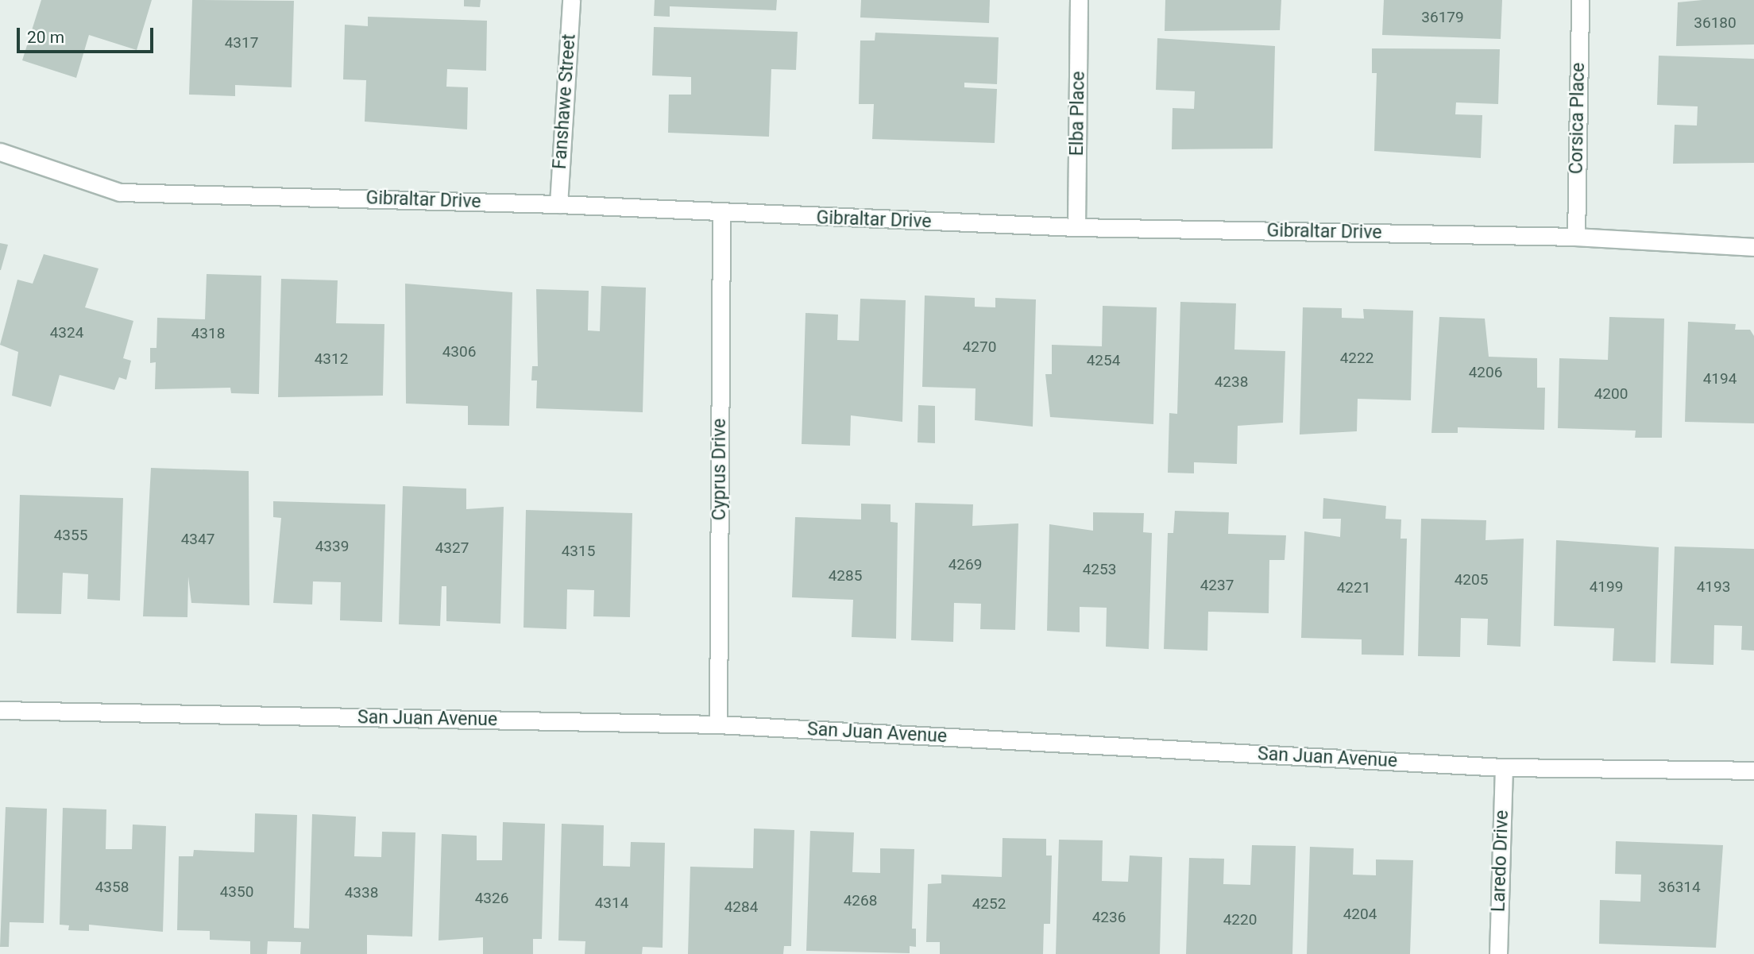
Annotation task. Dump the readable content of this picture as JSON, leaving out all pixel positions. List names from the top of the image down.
{
  "streets": {
    "street": [
      "Fanshawe Street",
      "Elba Place",
      "Corsica Place",
      "Gibraltar Drive",
      "Cyprus Drive",
      "San Juan Avenue",
      "Laredo Drive"
    ]
  },
  "crossings": [
    ["Fanshawe Street", "Gibraltar Drive"],
    ["Elba Place", "Gibraltar Drive"],
    ["Corsica Place", "Gibraltar Drive"],
    ["Gibraltar Drive", "Cyprus Drive"],
    ["Cyprus Drive", "San Juan Avenue"],
    ["San Juan Avenue", "Laredo Drive"]
  ],
  "house_numbers": [
    "36179",
    "36180",
    "4317",
    "4324",
    "4318",
    "4270",
    "4306",
    "4222",
    "4312",
    "4254",
    "4206",
    "4194",
    "4238",
    "4200",
    "4355",
    "4347",
    "4339",
    "4327",
    "4315",
    "4269",
    "4253",
    "4285",
    "4205",
    "4237",
    "4199",
    "4193",
    "4221",
    "4358",
    "36314",
    "4350",
    "4338",
    "4326",
    "4268",
    "4314",
    "4252",
    "4284",
    "4204",
    "4236",
    "4220"
  ],
  "scale_bar": "20 m"
}
